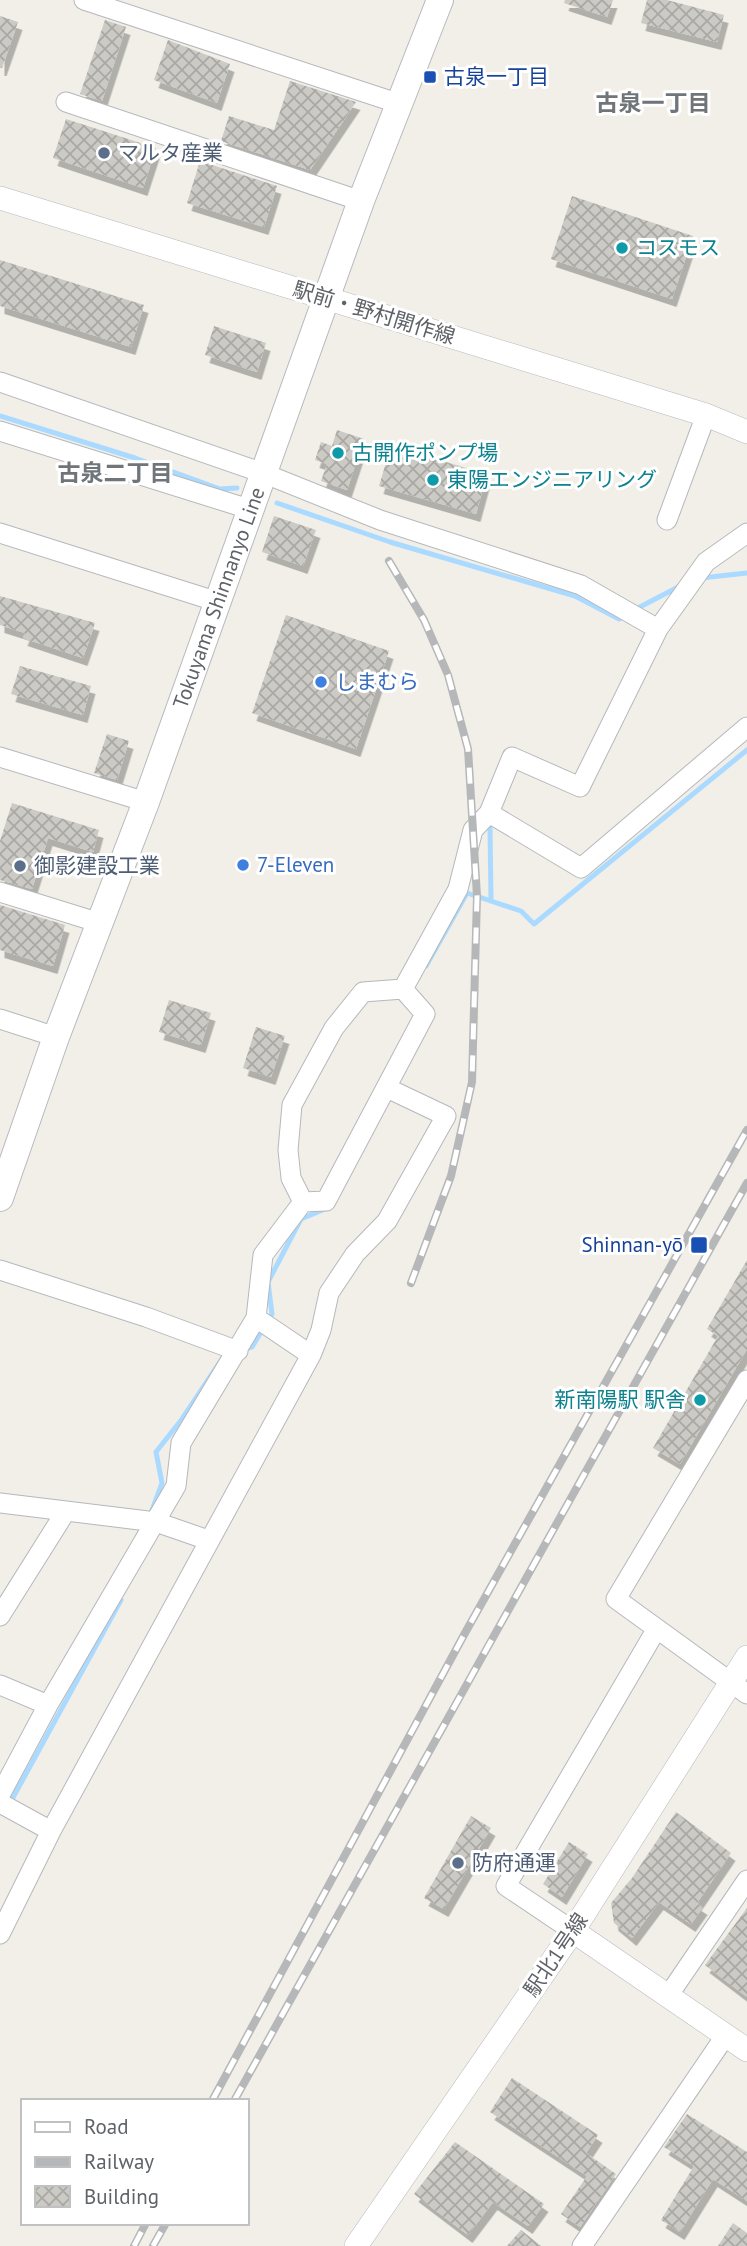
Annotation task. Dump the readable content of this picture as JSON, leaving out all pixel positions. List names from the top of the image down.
{
  "streets": {
    "main road": ["Tokuyama Shinnanyo Line"],
    "street": ["駅前・野村開作線", "駅北1号線"]
  },
  "crossings": [
    ["駅前・野村開作線", "Tokuyama Shinnanyo Line"]
  ],
  "districts": ["古泉一丁目", "古泉二丁目"],
  "places": {
    "transit": ["古泉一丁目", "Shinnan-yō"],
    "other": [
      "マルタ産業",
      "コスモス",
      "古開作ポンプ場",
      "東陽エンジニアリング",
      "しまむら",
      "7-Eleven",
      "御影建設工業",
      "新南陽駅 駅舎",
      "防府通運"
    ]
  },
  "legend": ["Road", "Railway", "Building"]
}
